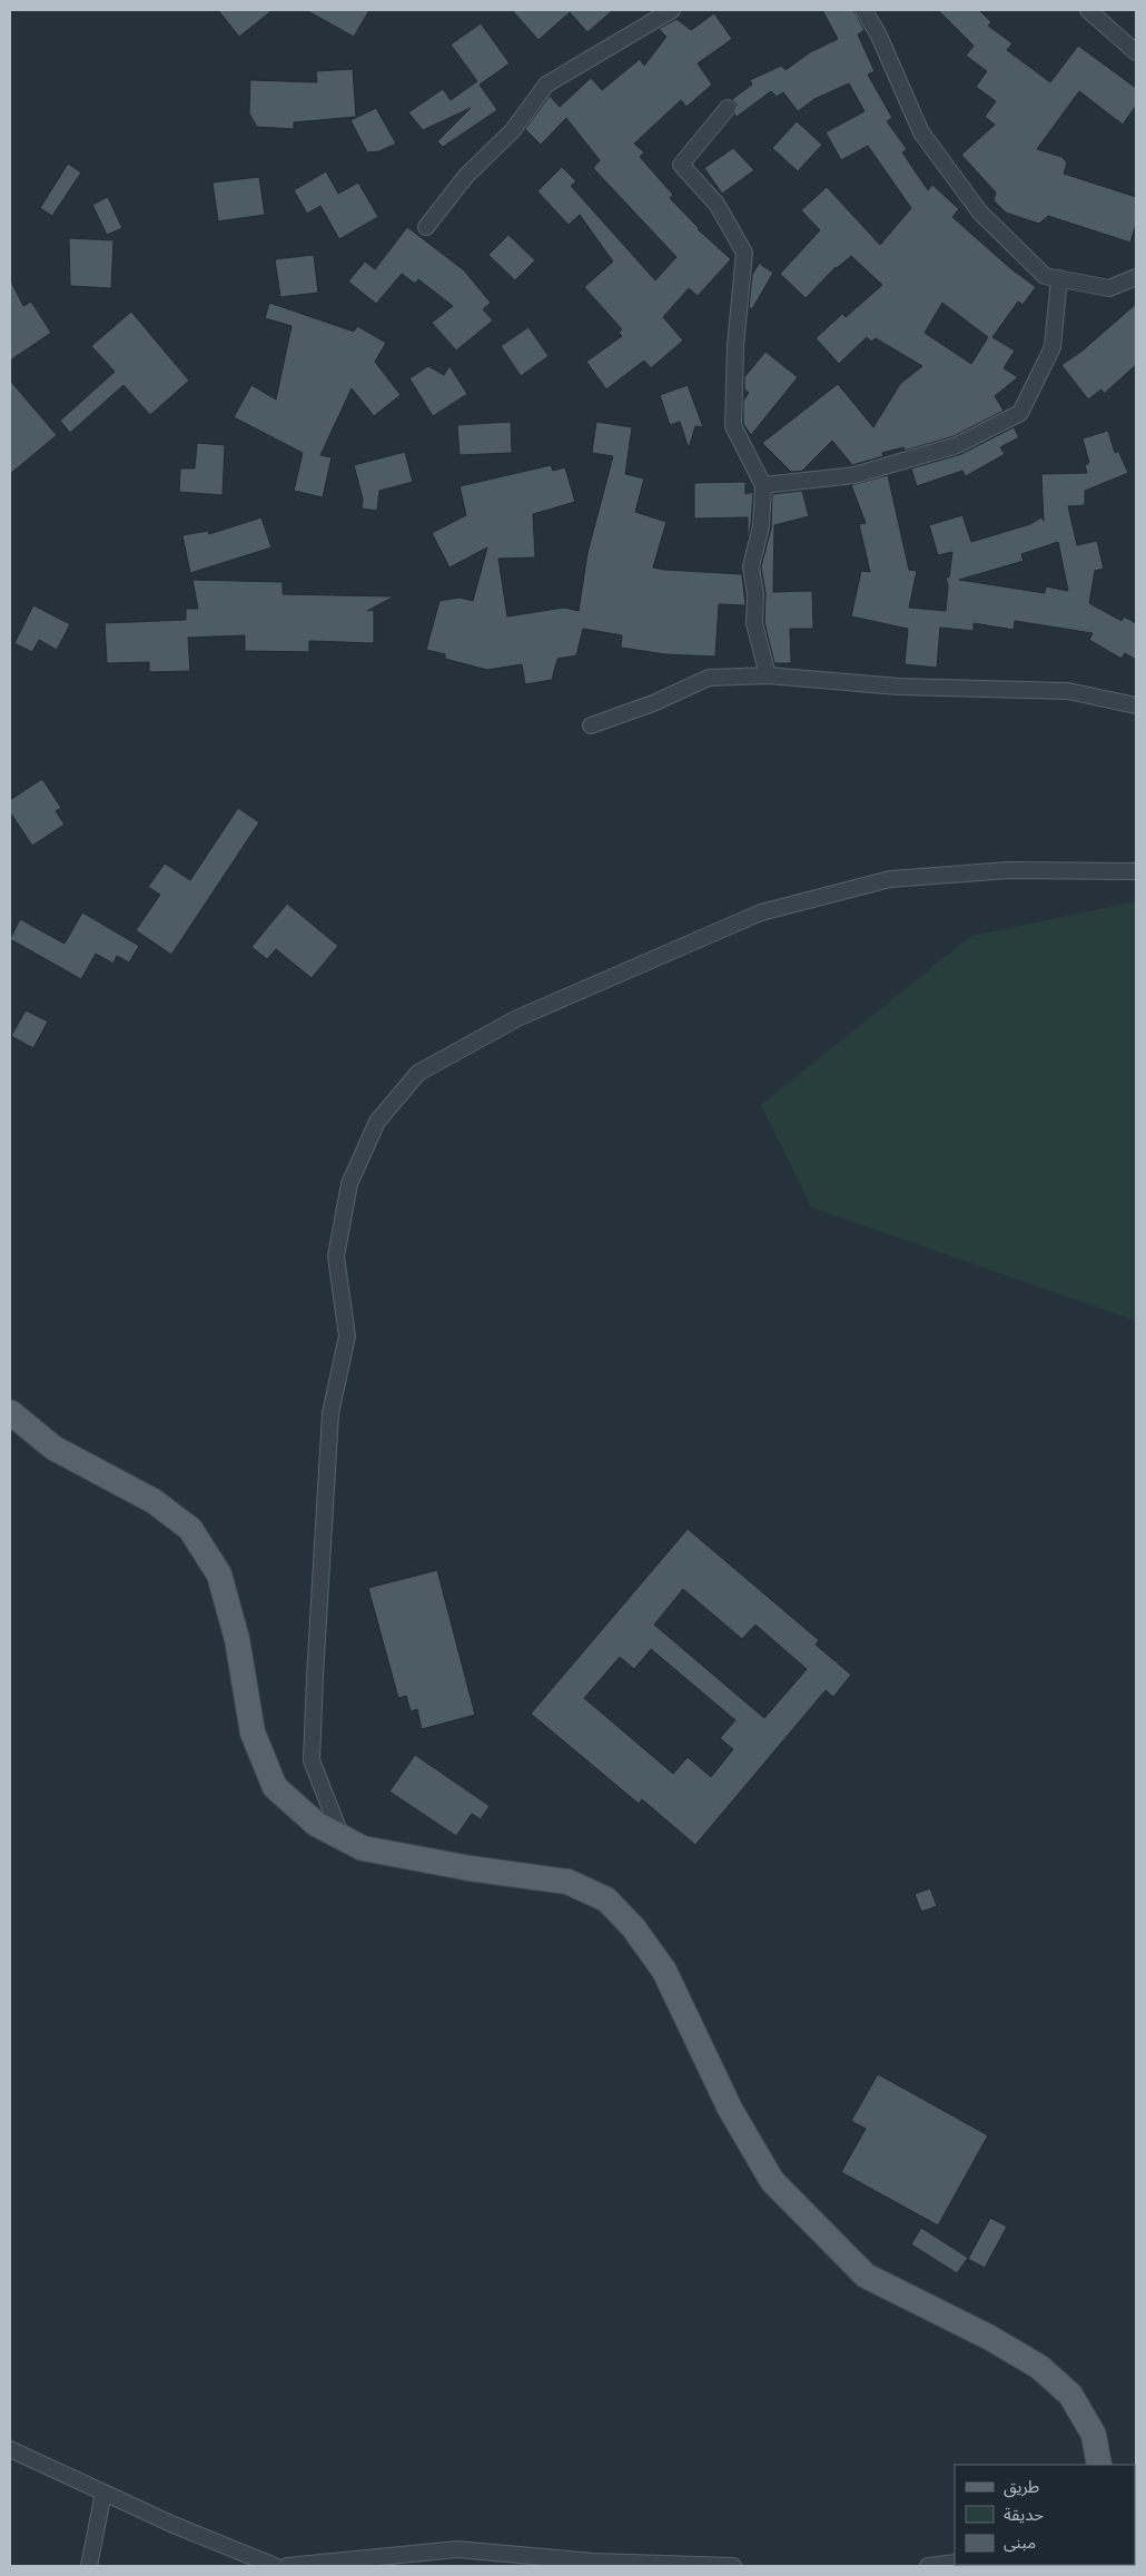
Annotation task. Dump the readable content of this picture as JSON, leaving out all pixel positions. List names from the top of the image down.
{
  "legend": ["طريق", "حديقة", "مبنى"]
}
